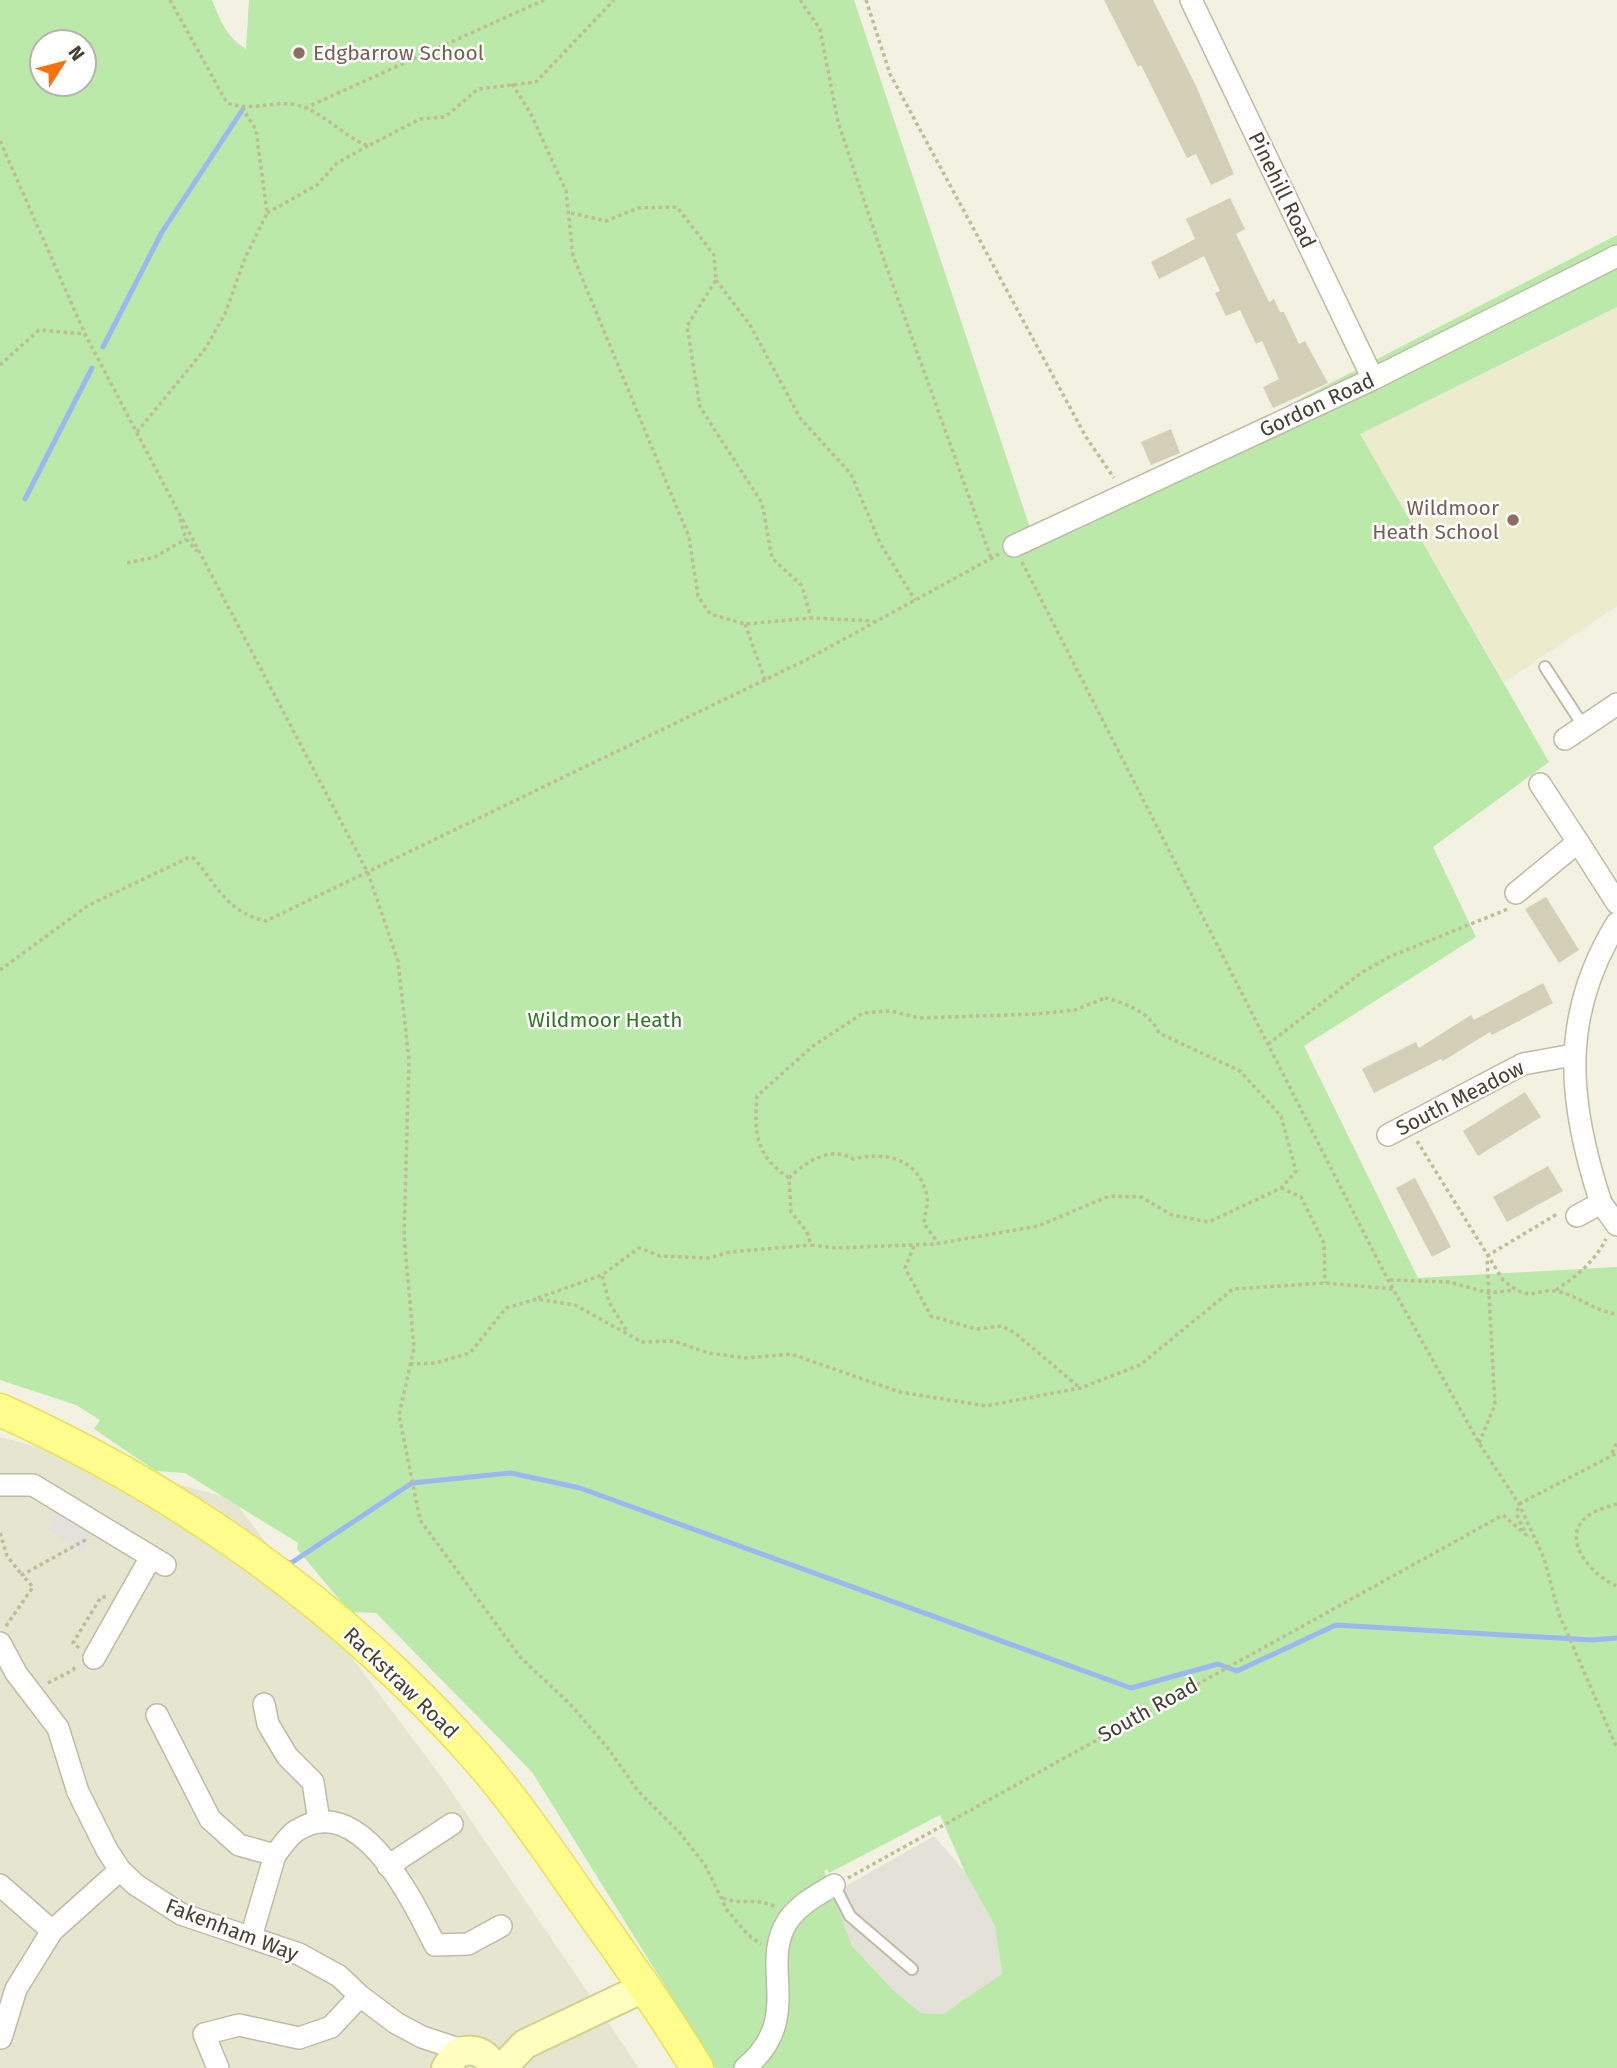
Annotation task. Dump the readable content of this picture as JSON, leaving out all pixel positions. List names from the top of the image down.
{
  "streets": {
    "main road": ["Rackstraw Road"],
    "street": [
      "Pinehill Road",
      "Gordon Road",
      "South Meadow",
      "Fakenham Way"
    ],
    "path": ["South Road"]
  },
  "crossings": [
    ["Pinehill Road", "Gordon Road"]
  ],
  "parks": ["Wildmoor Heath"],
  "places": ["Edgbarrow School", "Wildmoor Heath School"],
  "north": "top right"
}
